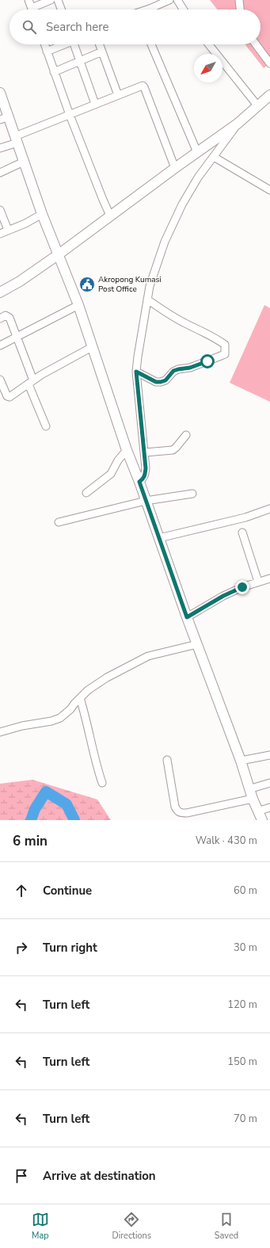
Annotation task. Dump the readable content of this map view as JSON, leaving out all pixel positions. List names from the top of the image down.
{
  "places": {
    "public building": ["Akropong Kumasi Post Office"]
  },
  "north": "bottom left",
  "page": {
    "search": "Search here",
    "heading": ["6 min", "Walk · 430 m"],
    "list": [
      ["Continue", "60 m"],
      ["Turn right", "30 m"],
      ["Turn left", "120 m"],
      ["Turn left", "150 m"],
      ["Turn left", "70 m"],
      "Arrive at destination"
    ],
    "nav": ["Map", "Directions", "Saved"]
  }
}
